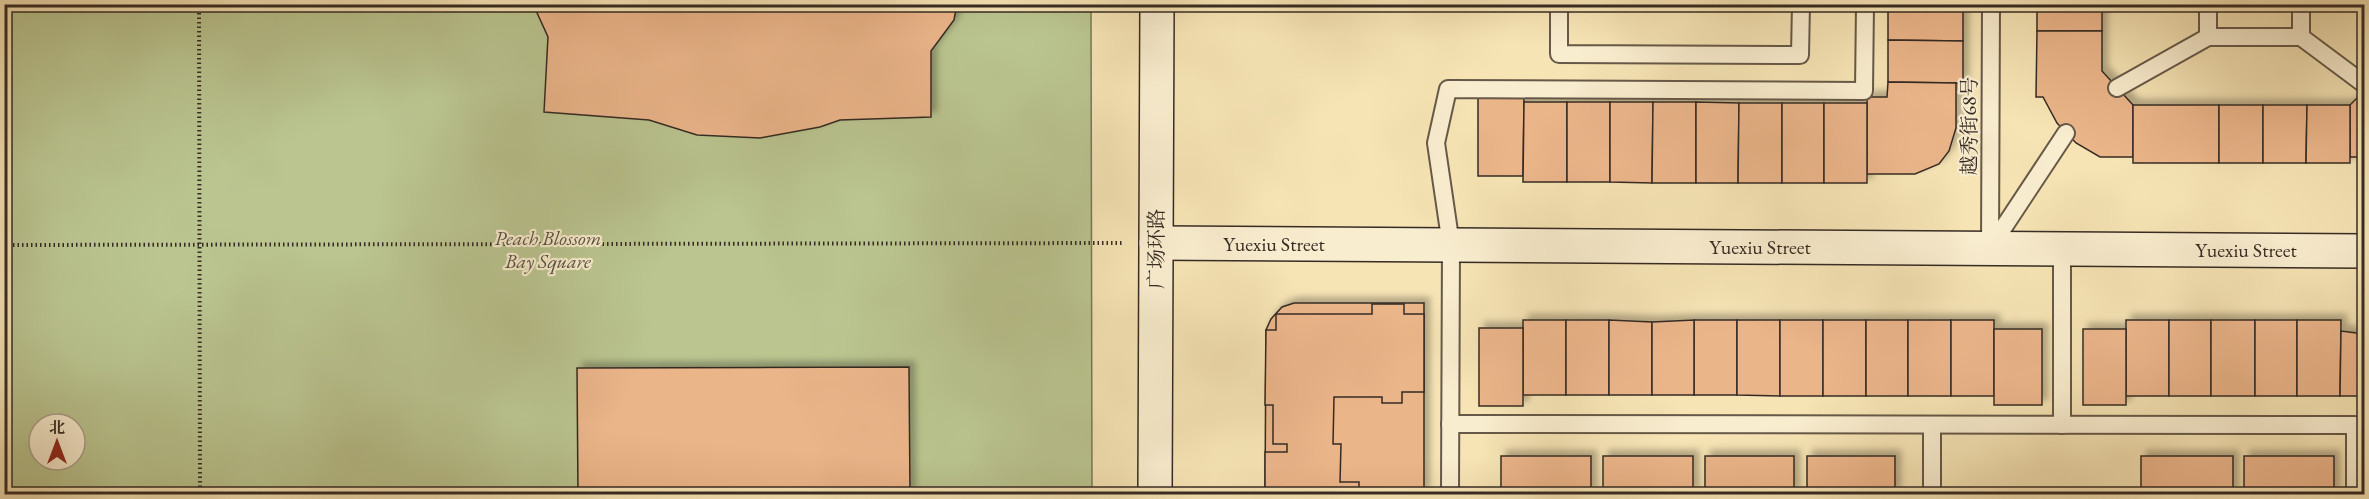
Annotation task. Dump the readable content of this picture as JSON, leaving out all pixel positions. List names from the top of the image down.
{
  "streets": {
    "street": ["Yuexiu Street", "广场环路"],
    "lane": ["越秀街68号"]
  },
  "crossings": [
    ["越秀街68号", "Yuexiu Street"],
    ["Yuexiu Street", "广场环路"]
  ],
  "parks": ["Peach Blossom Bay Square"],
  "north": "top"
}
